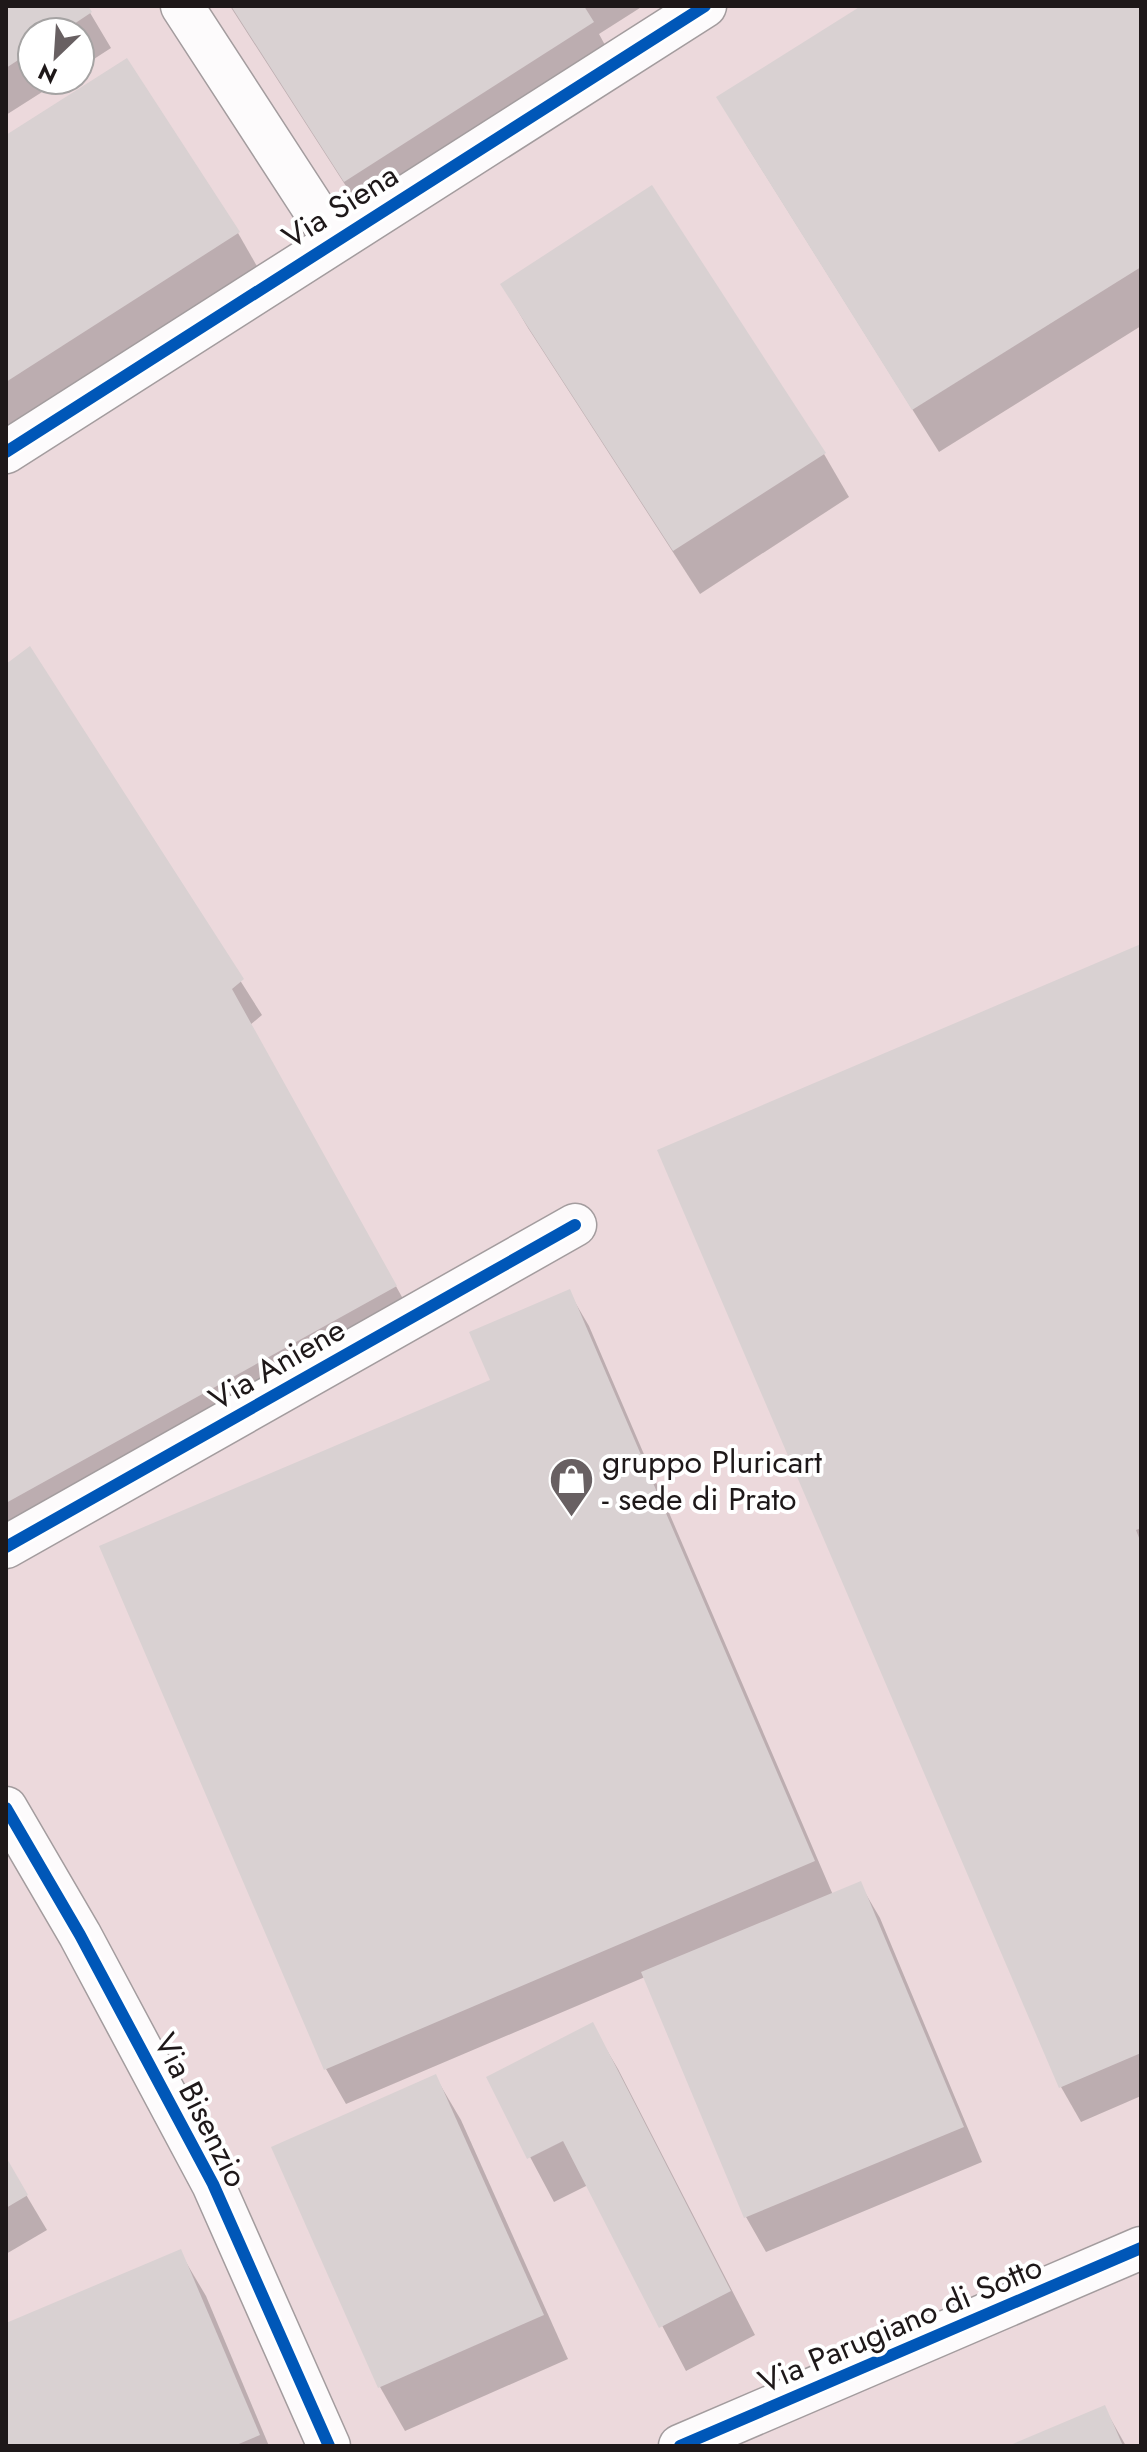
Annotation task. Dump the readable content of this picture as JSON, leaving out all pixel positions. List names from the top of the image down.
{
  "streets": {
    "street": [
      "Via Siena",
      "Via Aniene",
      "Via Bisenzio",
      "Via Parugiano di Sotto"
    ]
  },
  "places": {
    "shop": ["gruppo Pluricart - sede di Prato"]
  },
  "north": "bottom left"
}
